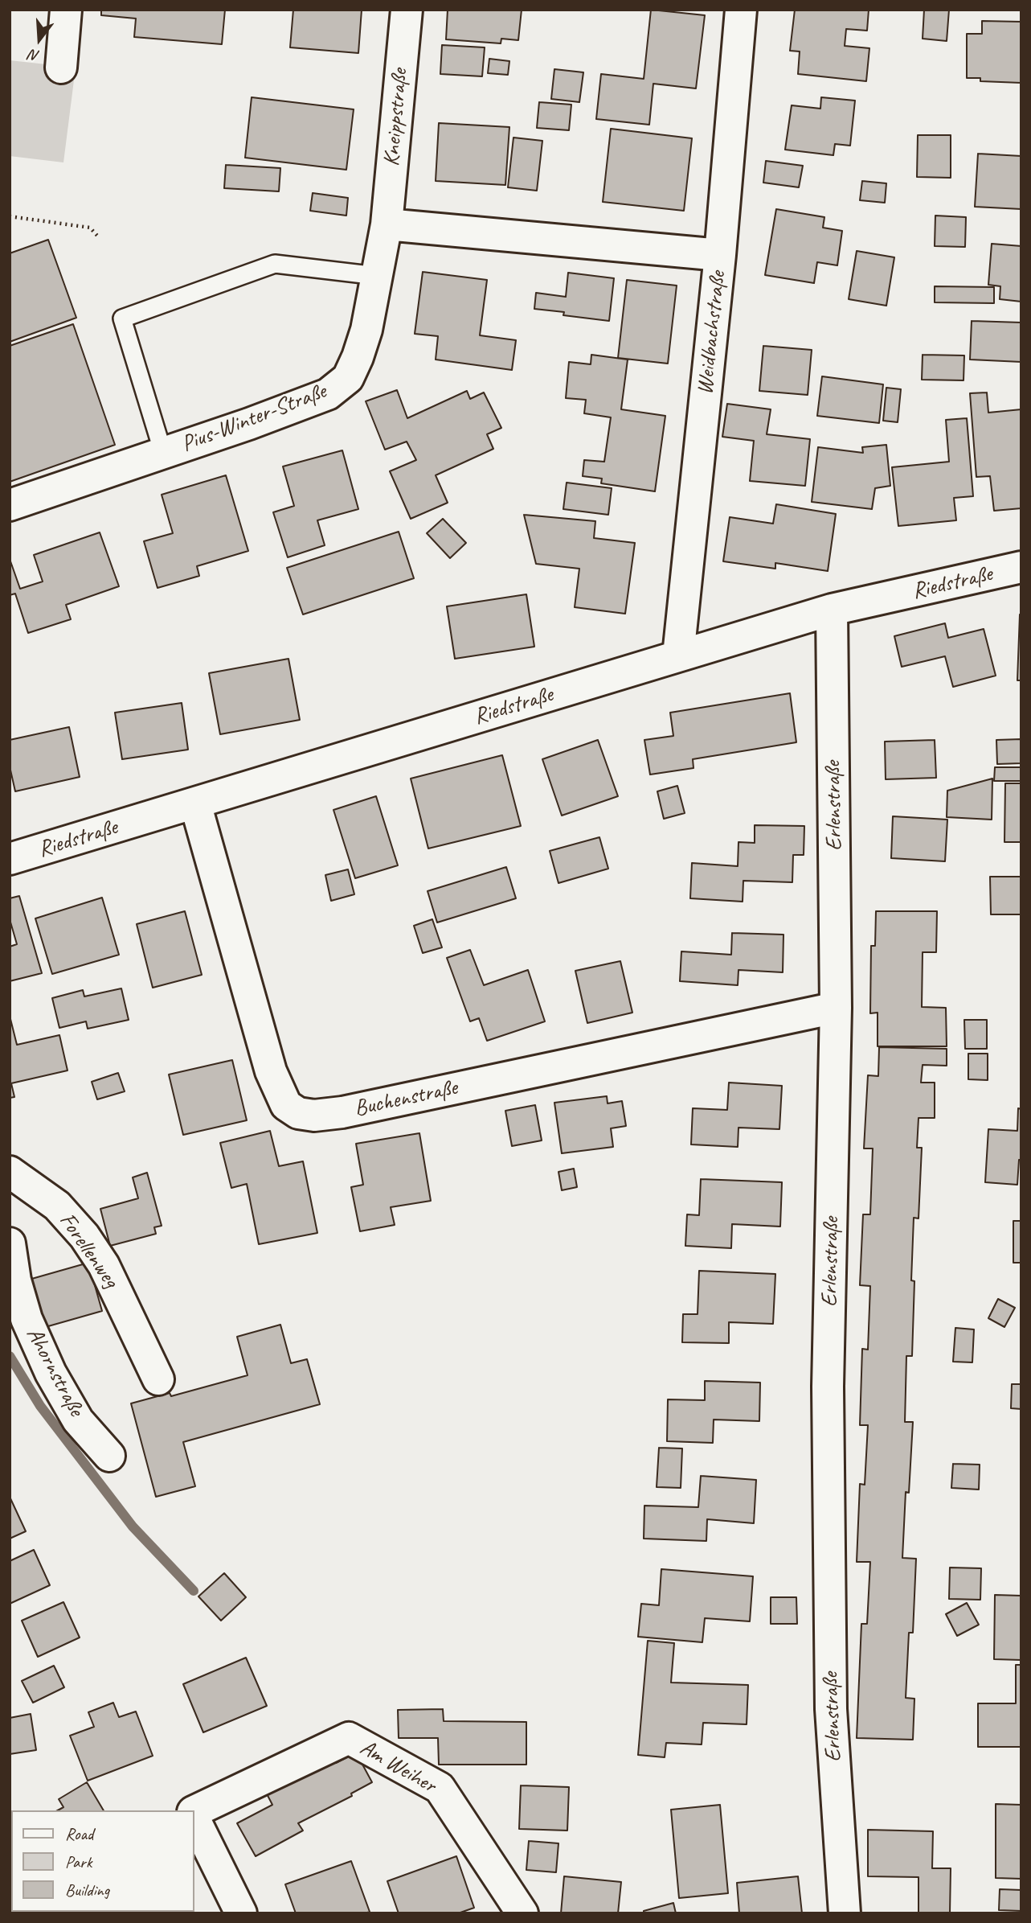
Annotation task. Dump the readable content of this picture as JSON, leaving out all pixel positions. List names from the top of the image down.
{
  "streets": {
    "street": [
      "Kneippstraße",
      "Weidbachstraße",
      "Pius-Winter-Straße",
      "Riedstraße",
      "Erlenstraße",
      "Buchenstraße",
      "Forellenweg",
      "Ahornstraße",
      "Am Weiher"
    ]
  },
  "crossings": [
    ["Kneippstraße", "Pius-Winter-Straße"],
    ["Weidbachstraße", "Riedstraße"],
    ["Riedstraße", "Erlenstraße"],
    ["Riedstraße", "Buchenstraße"],
    ["Erlenstraße", "Buchenstraße"]
  ],
  "legend": ["Road", "Park", "Building"],
  "north": "bottom"
}
